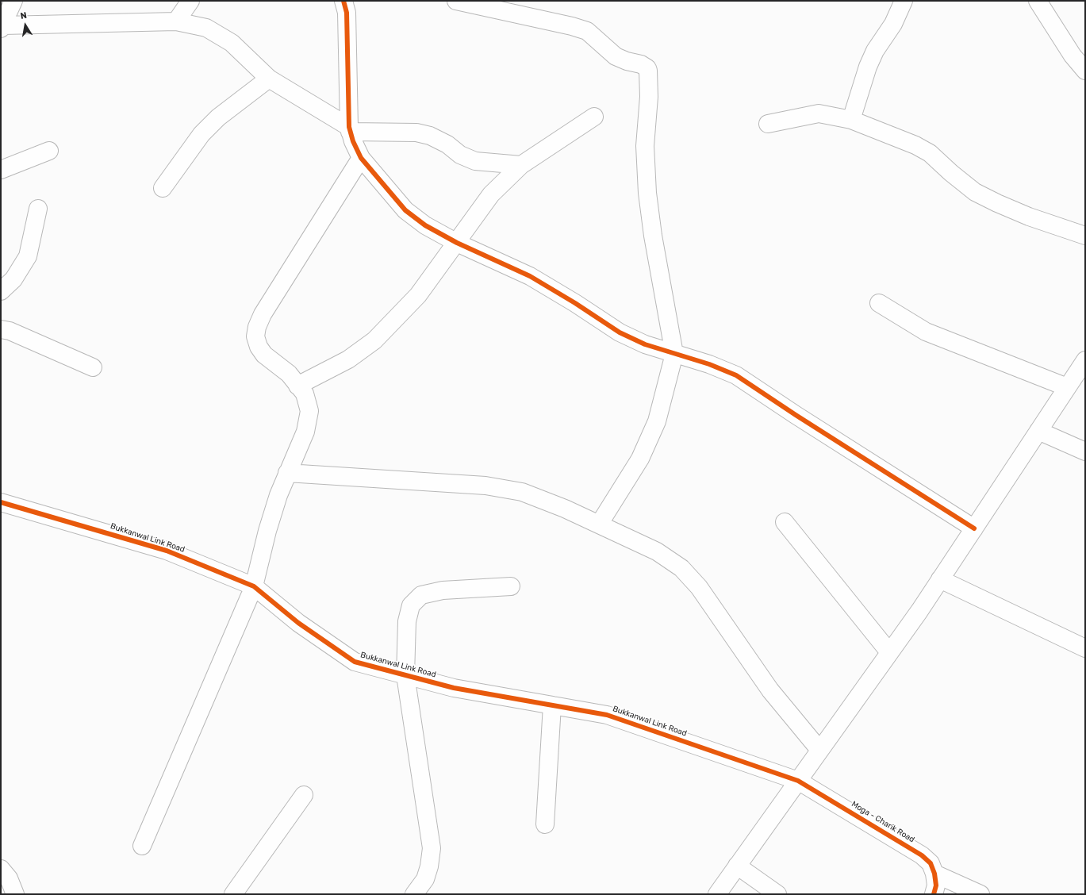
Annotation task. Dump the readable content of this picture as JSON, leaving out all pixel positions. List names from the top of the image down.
{
  "streets": {
    "street": ["Bukkanwal Link Road", "Moga - Charik Road"]
  },
  "crossings": [
    ["Bukkanwal Link Road", "Moga - Charik Road"]
  ],
  "north": "top"
}
